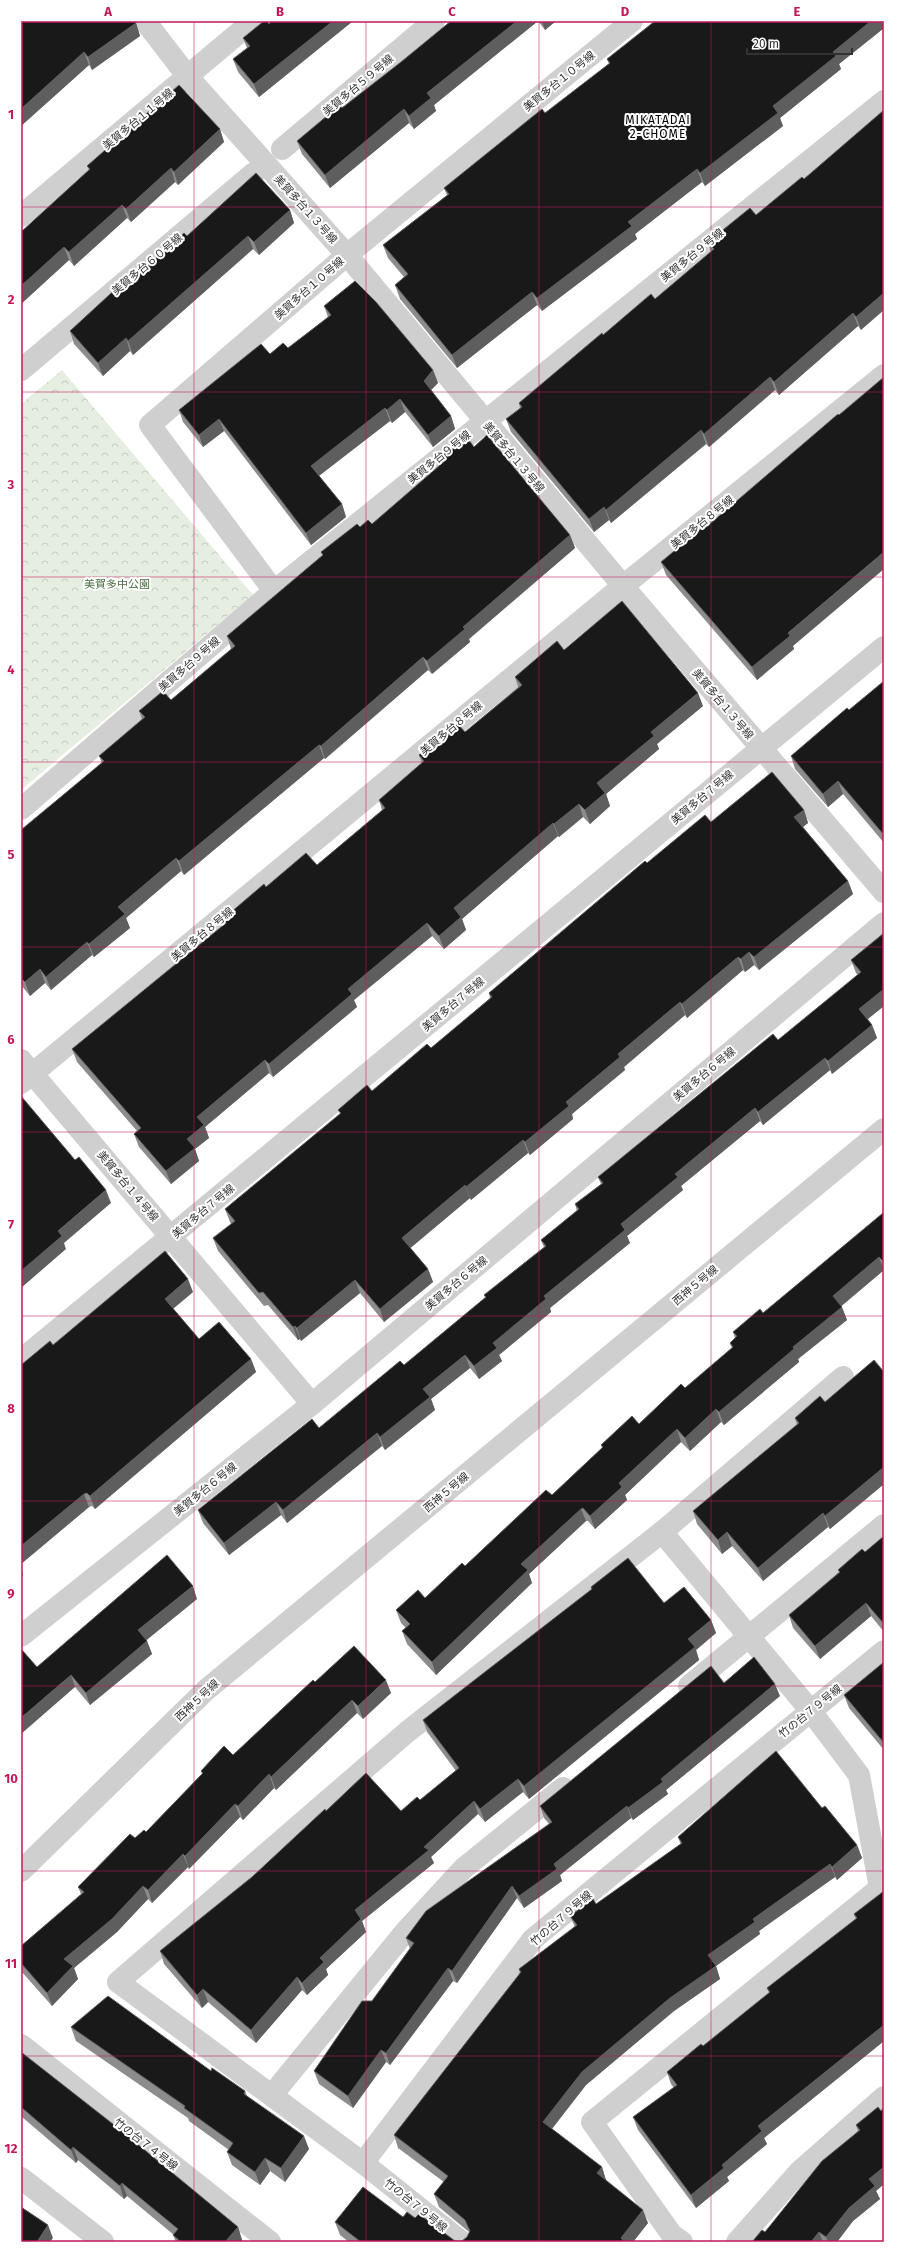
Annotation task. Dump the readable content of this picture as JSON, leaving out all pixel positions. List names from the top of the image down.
{
  "streets": {
    "street": [
      "美賀多台１０号線",
      "美賀多台５９号線",
      "美賀多台１１号線",
      "美賀多台１３号線",
      "美賀多台９号線",
      "美賀多台６０号線",
      "美賀多台８号線",
      "美賀多台７号線",
      "美賀多台６号線",
      "美賀多台１４号線",
      "西神５号線",
      "竹の台７９号線",
      "竹の台７４号線"
    ]
  },
  "crossings": [
    ["美賀多台１０号線", "美賀多台１３号線"],
    ["美賀多台１０号線", "美賀多台９号線"],
    ["美賀多台１１号線", "美賀多台１３号線"],
    ["美賀多台１３号線", "美賀多台９号線"],
    ["美賀多台１３号線", "美賀多台８号線"],
    ["美賀多台１３号線", "美賀多台７号線"],
    ["美賀多台８号線", "美賀多台１４号線"],
    ["美賀多台７号線", "美賀多台１４号線"],
    ["美賀多台６号線", "美賀多台１４号線"]
  ],
  "districts": ["MIKATADAI 2-CHOME"],
  "parks": ["美賀多中公園"],
  "scale_bar": "20 m",
  "grid": {
    "columns": [
      "A",
      "B",
      "C",
      "D",
      "E"
    ],
    "rows": [
      "1",
      "2",
      "3",
      "4",
      "5",
      "6",
      "7",
      "8",
      "9",
      "10",
      "11",
      "12"
    ]
  }
}
